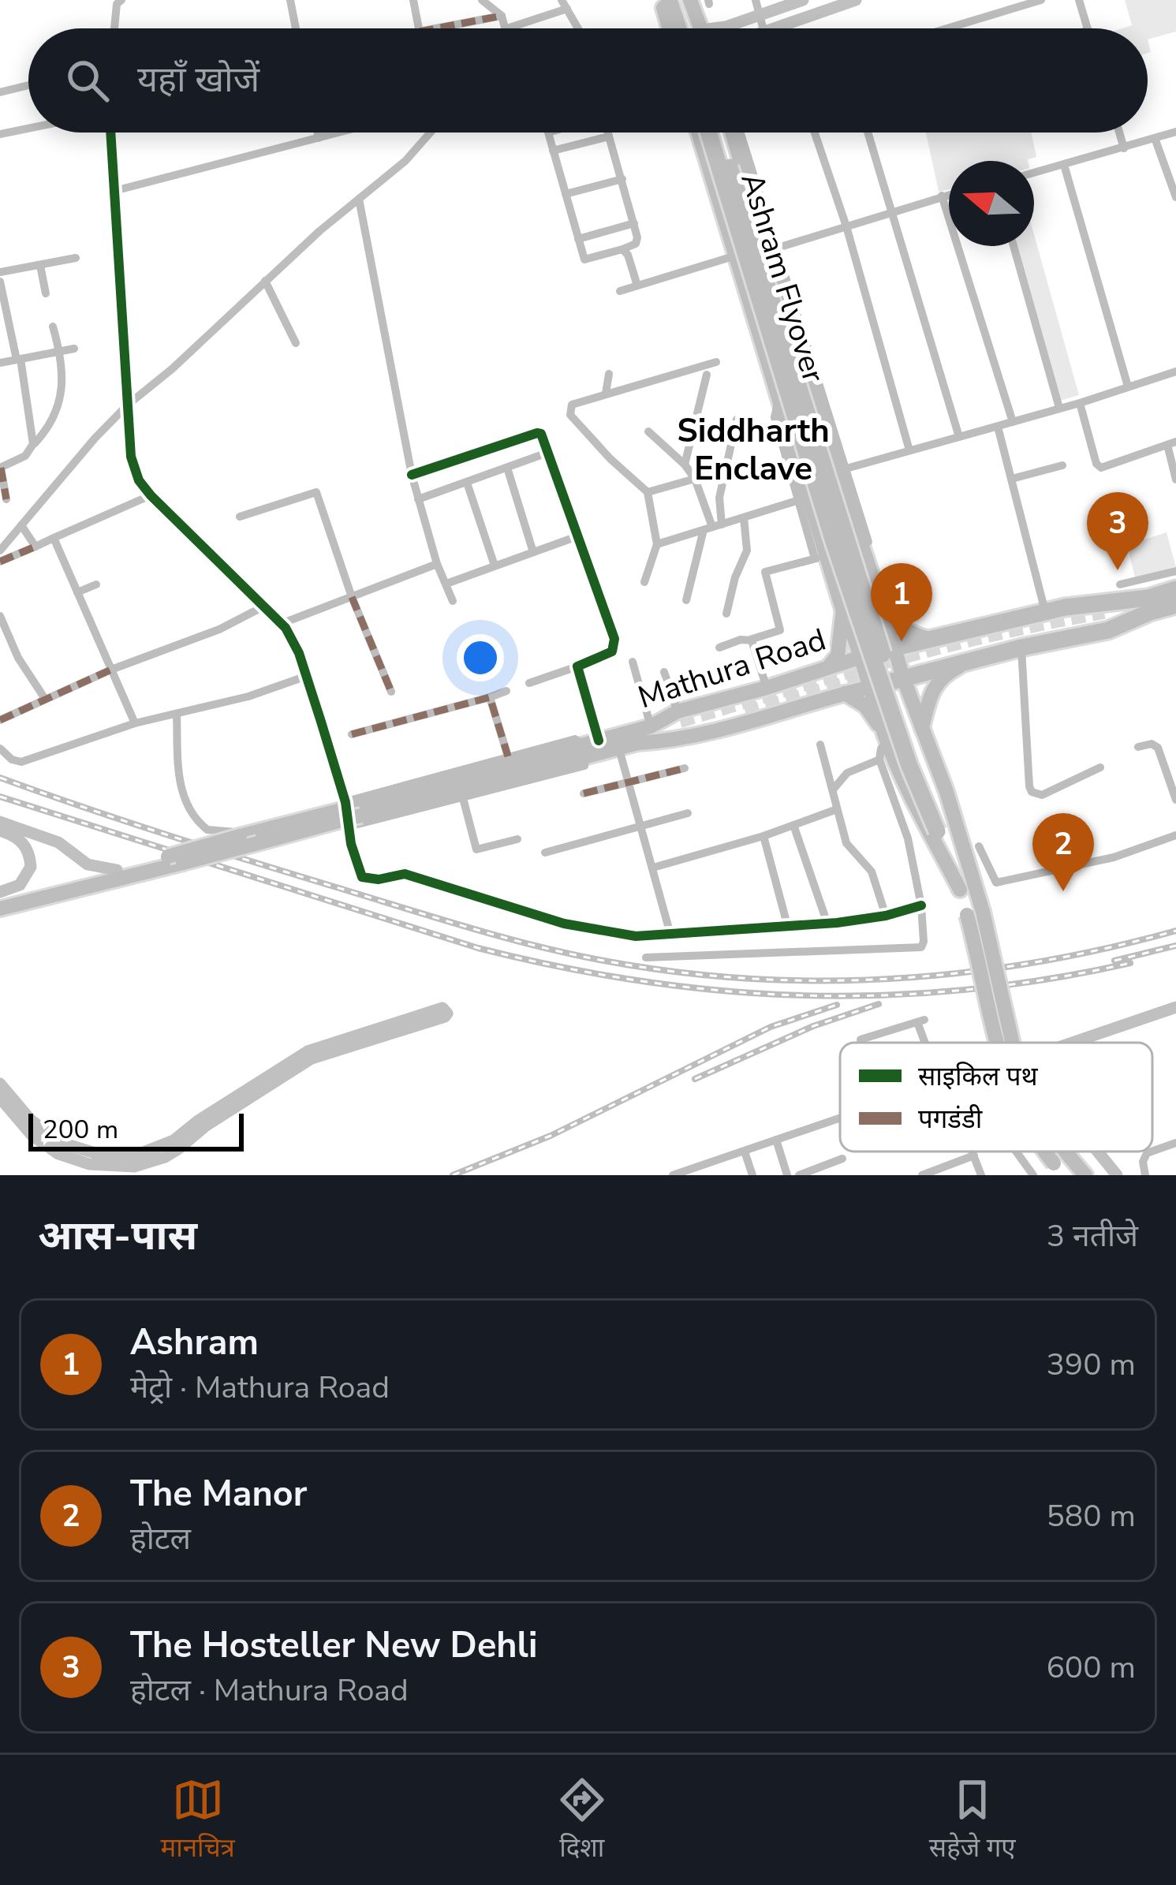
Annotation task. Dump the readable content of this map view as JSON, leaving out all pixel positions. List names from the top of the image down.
{
  "streets": {
    "highway": ["Ashram Flyover", "Mathura Road"]
  },
  "districts": ["Siddharth Enclave"],
  "legend": ["साइकिल पथ", "पगडंडी"],
  "scale_bar": "200 m",
  "north": "left",
  "page": {
    "search": "यहाँ खोजें",
    "pins": ["3", "1", "2"],
    "scale": "200 m",
    "heading": ["आस-पास", "3 नतीजे"],
    "list": [
      {
        "mark": "1",
        "name": "Ashram",
        "note": "मेट्रो · Mathura Road",
        "value": "390 m"
      },
      {
        "mark": "2",
        "name": "The Manor",
        "note": "होटल",
        "value": "580 m"
      },
      {
        "mark": "3",
        "name": "The Hosteller New Dehli",
        "note": "होटल · Mathura Road",
        "value": "600 m"
      }
    ],
    "nav": ["मानचित्र", "दिशा", "सहेजे गए"]
  }
}
